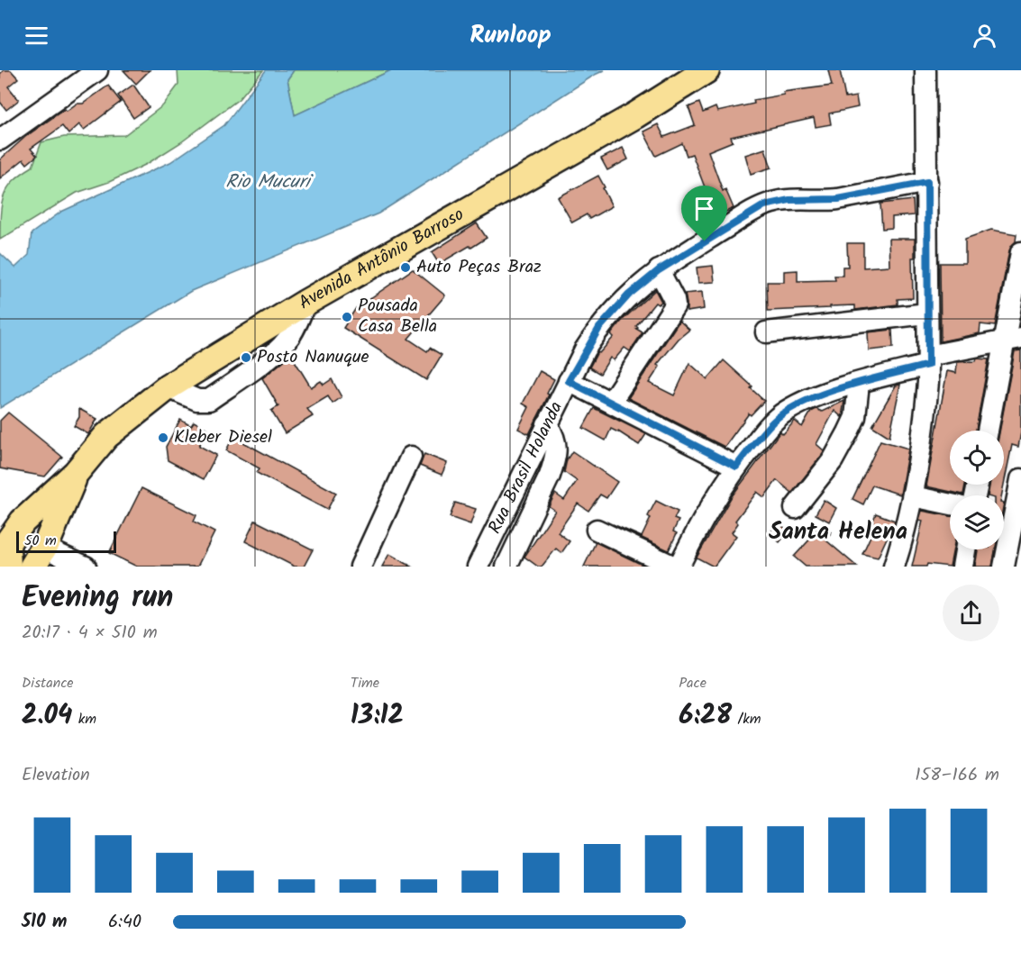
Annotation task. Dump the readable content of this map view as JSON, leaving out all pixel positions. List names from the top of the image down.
{
  "streets": {
    "main road": ["Avenida Antônio Barroso"],
    "street": ["Rua Brasil Holanda"]
  },
  "districts": ["Santa Helena"],
  "water": ["Rio Mucuri"],
  "places": [
    "Auto Peças Braz",
    "Pousada Casa Bella",
    "Posto Nanuque",
    "Kleber Diesel"
  ],
  "scale_bar": "50 m",
  "page": {
    "header": "Runloop",
    "scale": "50 m",
    "heading": ["Evening run", "20:17 · 4 × 510 m"],
    "stats": [
      ["Distance", "2.04 km"],
      ["Time", "13:12"],
      ["Pace", "6:28 /km"]
    ],
    "chart": ["Elevation", "158–166 m"],
    "list": [
      {
        "name": "510 m",
        "note": "6:40"
      }
    ]
  }
}
